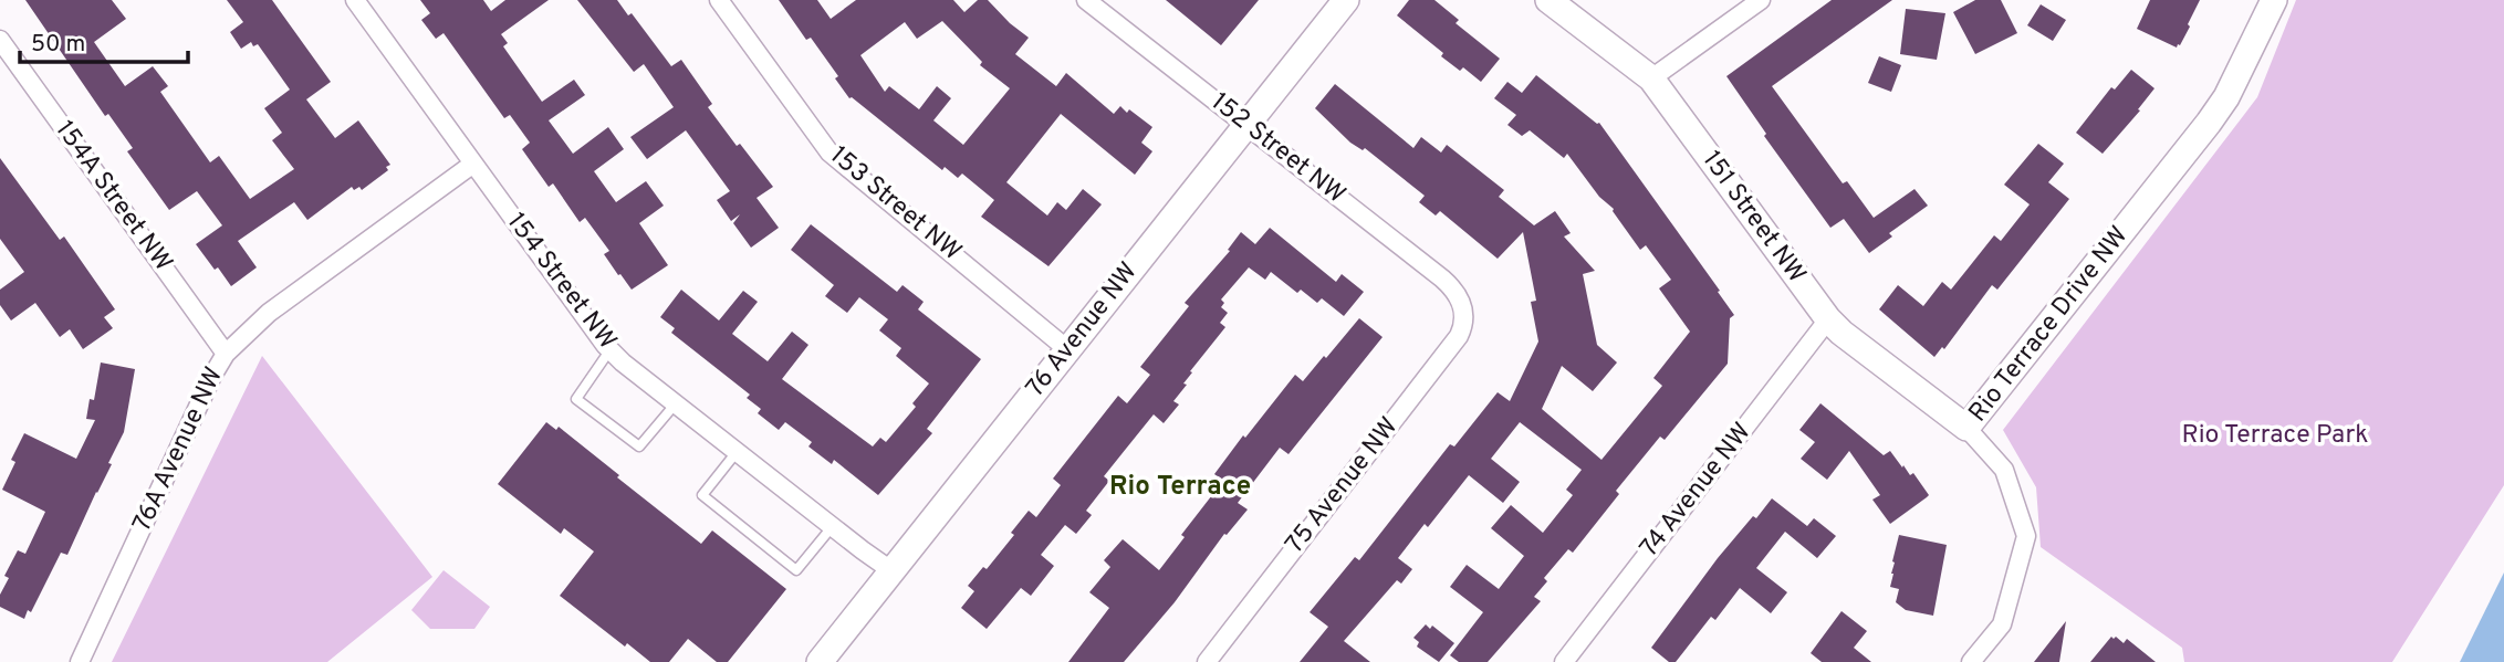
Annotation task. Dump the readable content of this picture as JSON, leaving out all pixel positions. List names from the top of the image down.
{
  "streets": {
    "street": [
      "152 Street NW",
      "154A Street NW",
      "153 Street NW",
      "151 Street NW",
      "154 Street NW",
      "Rio Terrace Drive NW",
      "76 Avenue NW",
      "76A Avenue NW",
      "75 Avenue NW",
      "74 Avenue NW"
    ]
  },
  "crossings": [
    ["152 Street NW", "76 Avenue NW"],
    ["152 Street NW", "75 Avenue NW"],
    ["154A Street NW", "76A Avenue NW"],
    ["153 Street NW", "76 Avenue NW"],
    ["151 Street NW", "Rio Terrace Drive NW"],
    ["151 Street NW", "74 Avenue NW"],
    ["154 Street NW", "76 Avenue NW"],
    ["154 Street NW", "76A Avenue NW"]
  ],
  "districts": ["Rio Terrace"],
  "parks": ["Rio Terrace Park"],
  "scale_bar": "50 m"
}
